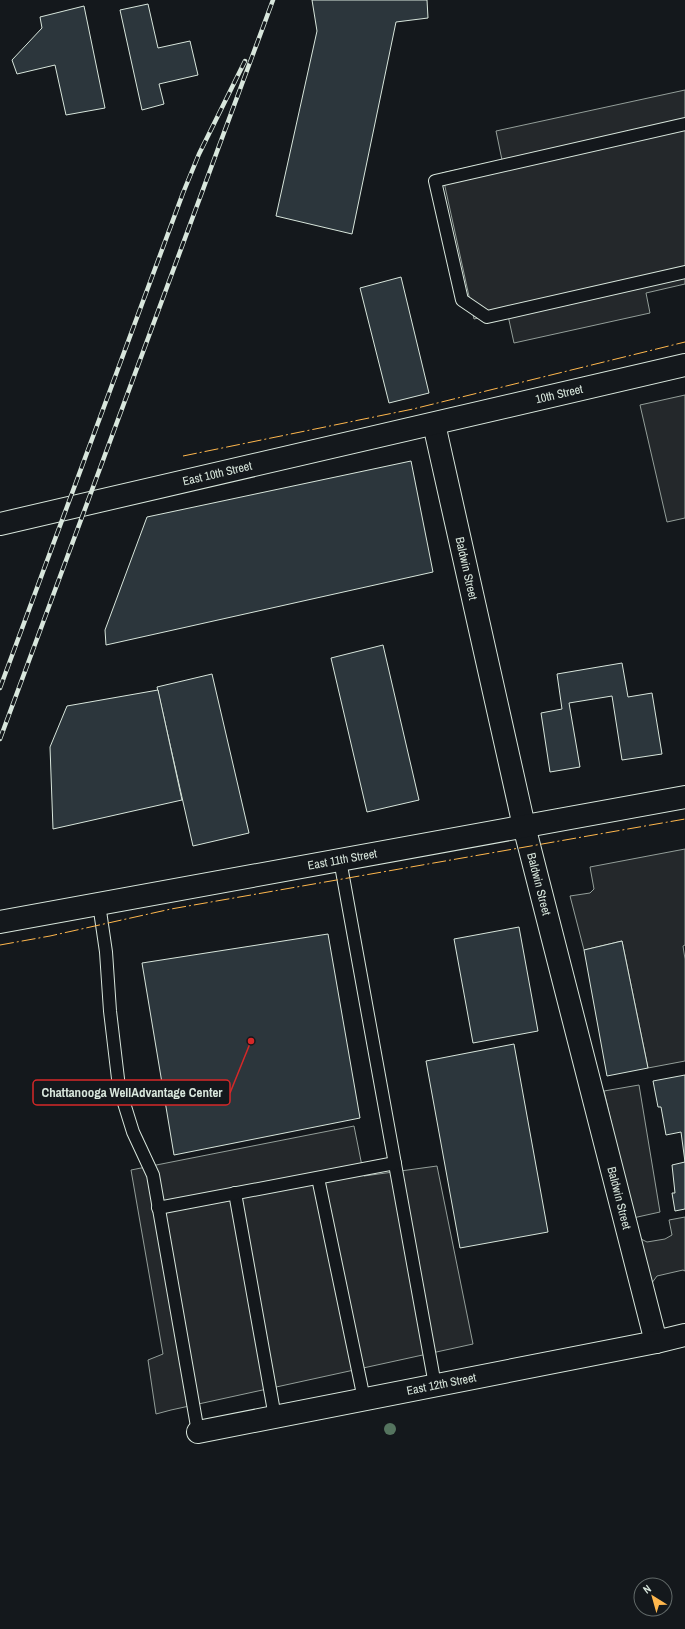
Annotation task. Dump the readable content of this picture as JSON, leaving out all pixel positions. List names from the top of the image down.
{
  "streets": {
    "street": [
      "10th Street",
      "East 10th Street",
      "Baldwin Street",
      "East 11th Street",
      "East 12th Street"
    ]
  },
  "crossings": [
    ["10th Street", "East 10th Street"],
    ["10th Street", "Baldwin Street"],
    ["East 10th Street", "Baldwin Street"],
    ["Baldwin Street", "East 11th Street"],
    ["Baldwin Street", "East 12th Street"]
  ],
  "places": ["Chattanooga WellAdvantage Center"],
  "north": "top left"
}
